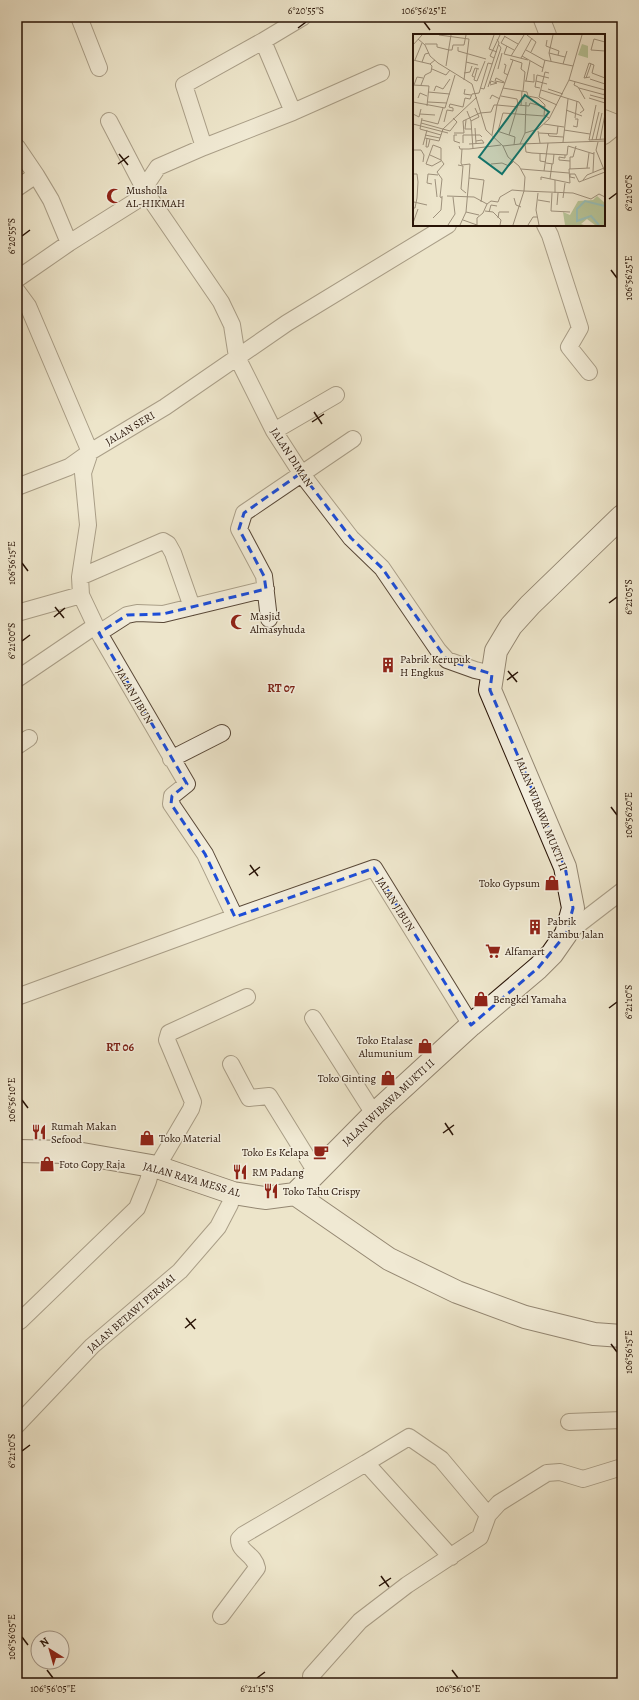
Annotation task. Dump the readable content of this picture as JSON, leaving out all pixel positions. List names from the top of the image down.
{
  "streets": {
    "main road": ["JALAN WIBAWA MUKTI II", "JALAN RAYA MESS AL"],
    "street": [
      "JALAN SERI",
      "JALAN DIMAN",
      "JALAN JIBUN",
      "JALAN BETAWI PERMAI"
    ]
  },
  "crossings": [
    ["JALAN SERI", "JALAN DIMAN"],
    ["JALAN SERI", "JALAN JIBUN"],
    ["JALAN DIMAN", "JALAN WIBAWA MUKTI II"],
    ["JALAN JIBUN", "JALAN WIBAWA MUKTI II"],
    ["JALAN WIBAWA MUKTI II", "JALAN RAYA MESS AL"],
    ["JALAN RAYA MESS AL", "JALAN BETAWI PERMAI"]
  ],
  "districts": ["RT 07", "RT 06"],
  "places": {
    "mosque": ["Musholla AL-HIKMAH", "Masjid Almasyhuda"],
    "building": ["Pabrik Kerupuk H Engkus", "Pabrik Rambu Jalan"],
    "shop": [
      "Toko Gypsum",
      "Bengkel Yamaha",
      "Toko Etalase Alumunium",
      "Toko Ginting",
      "Toko Material",
      "Foto Copy Raja"
    ],
    "supermarket": ["Alfamart"],
    "restaurant": ["Rumah Makan Sefood", "RM Padang", "Toko Tahu Crispy"],
    "cafe": ["Toko Es Kelapa"]
  },
  "north": "top left",
  "coordinates": [
    "6°20'55\"S",
    "106°56'25\"E",
    "6°21'00\"S",
    "106°56'15\"E",
    "6°21'05\"S",
    "106°56'20\"E",
    "6°21'10\"S",
    "106°56'10\"E",
    "106°56'05\"E",
    "6°21'15\"S"
  ]
}
